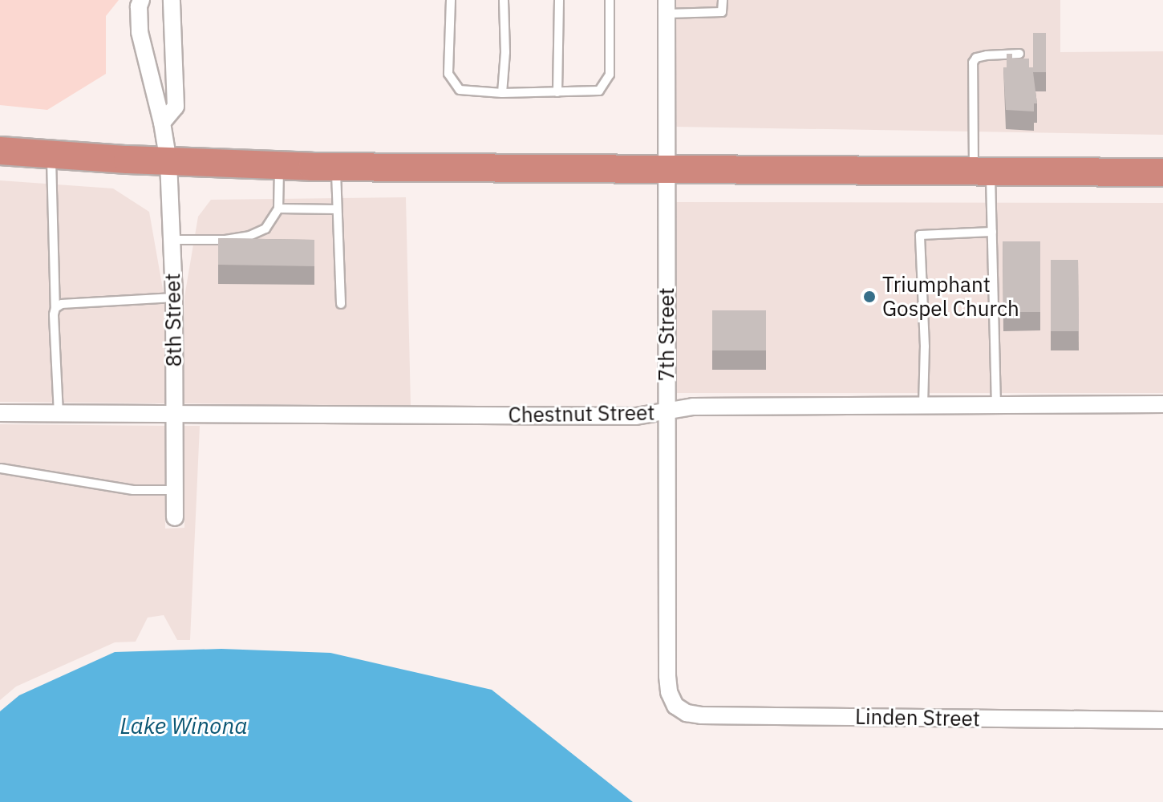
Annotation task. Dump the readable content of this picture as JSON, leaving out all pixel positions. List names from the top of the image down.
{
  "streets": {
    "street": [
      "8th Street",
      "7th Street",
      "Chestnut Street",
      "Linden Street"
    ]
  },
  "crossings": [
    ["8th Street", "Chestnut Street"],
    ["7th Street", "Chestnut Street"],
    ["7th Street", "Linden Street"]
  ],
  "water": ["Lake Winona"],
  "places": ["Triumphant Gospel Church"]
}
